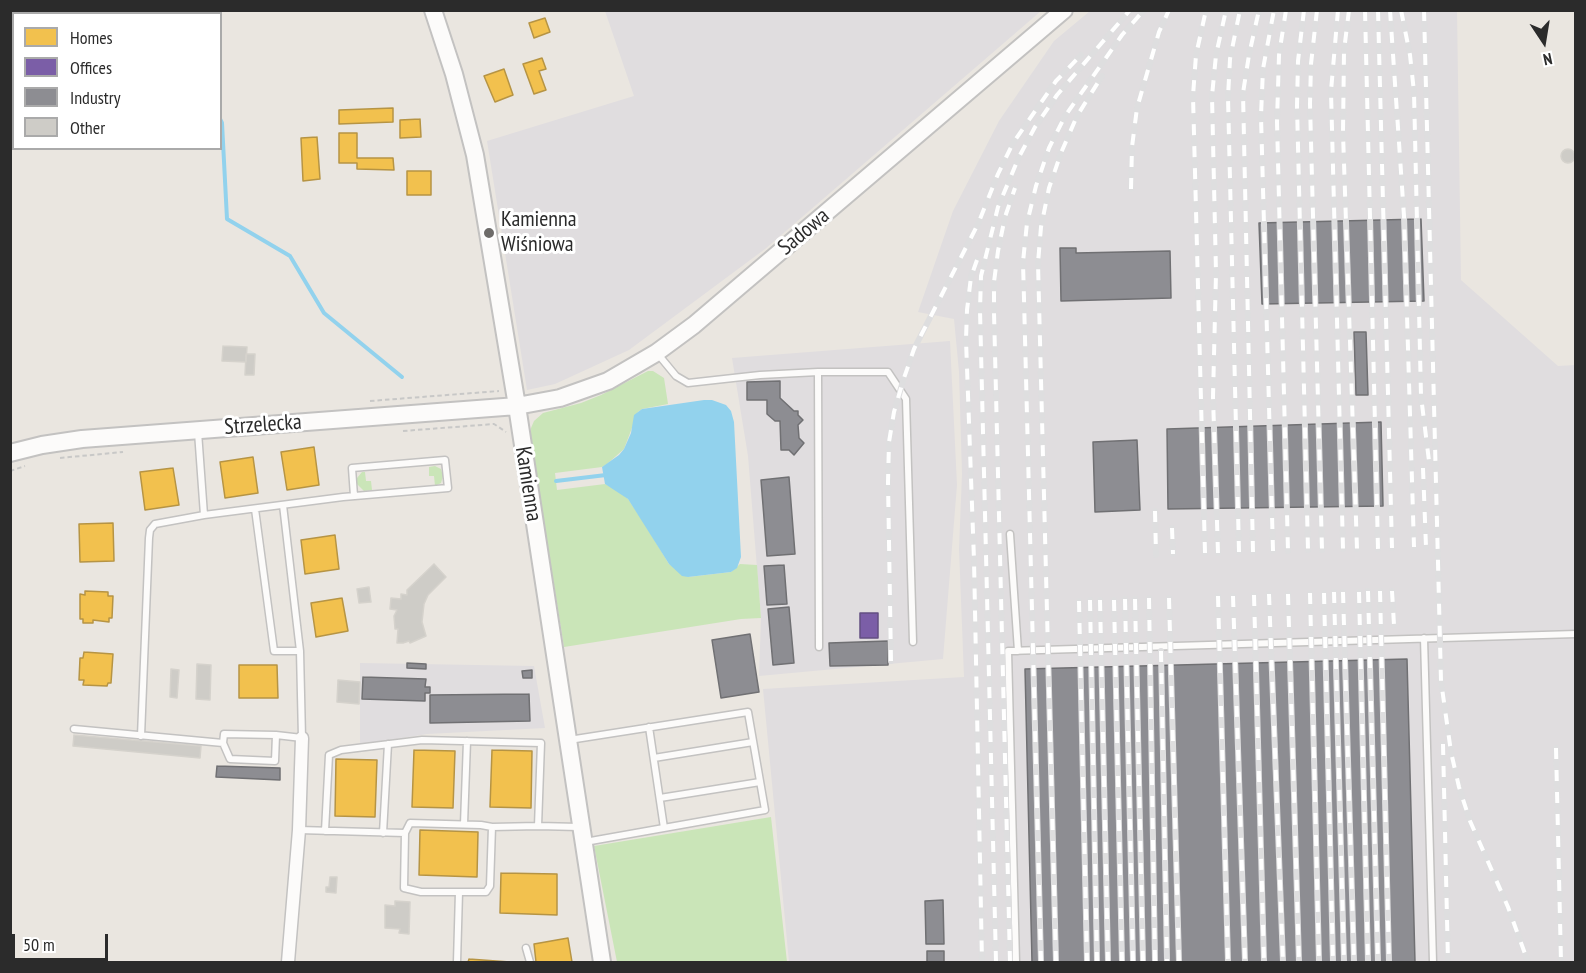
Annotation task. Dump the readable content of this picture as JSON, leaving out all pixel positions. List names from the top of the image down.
{
  "streets": {
    "street": ["Sadowa", "Strzelecka", "Kamienna"]
  },
  "crossings": [
    ["Sadowa", "Strzelecka"],
    ["Sadowa", "Kamienna"],
    ["Strzelecka", "Kamienna"]
  ],
  "places": ["Kamienna Wiśniowa"],
  "legend": [
    "Homes",
    "Offices",
    "Industry",
    "Other"
  ],
  "scale_bar": "50 m",
  "north": "bottom"
}
